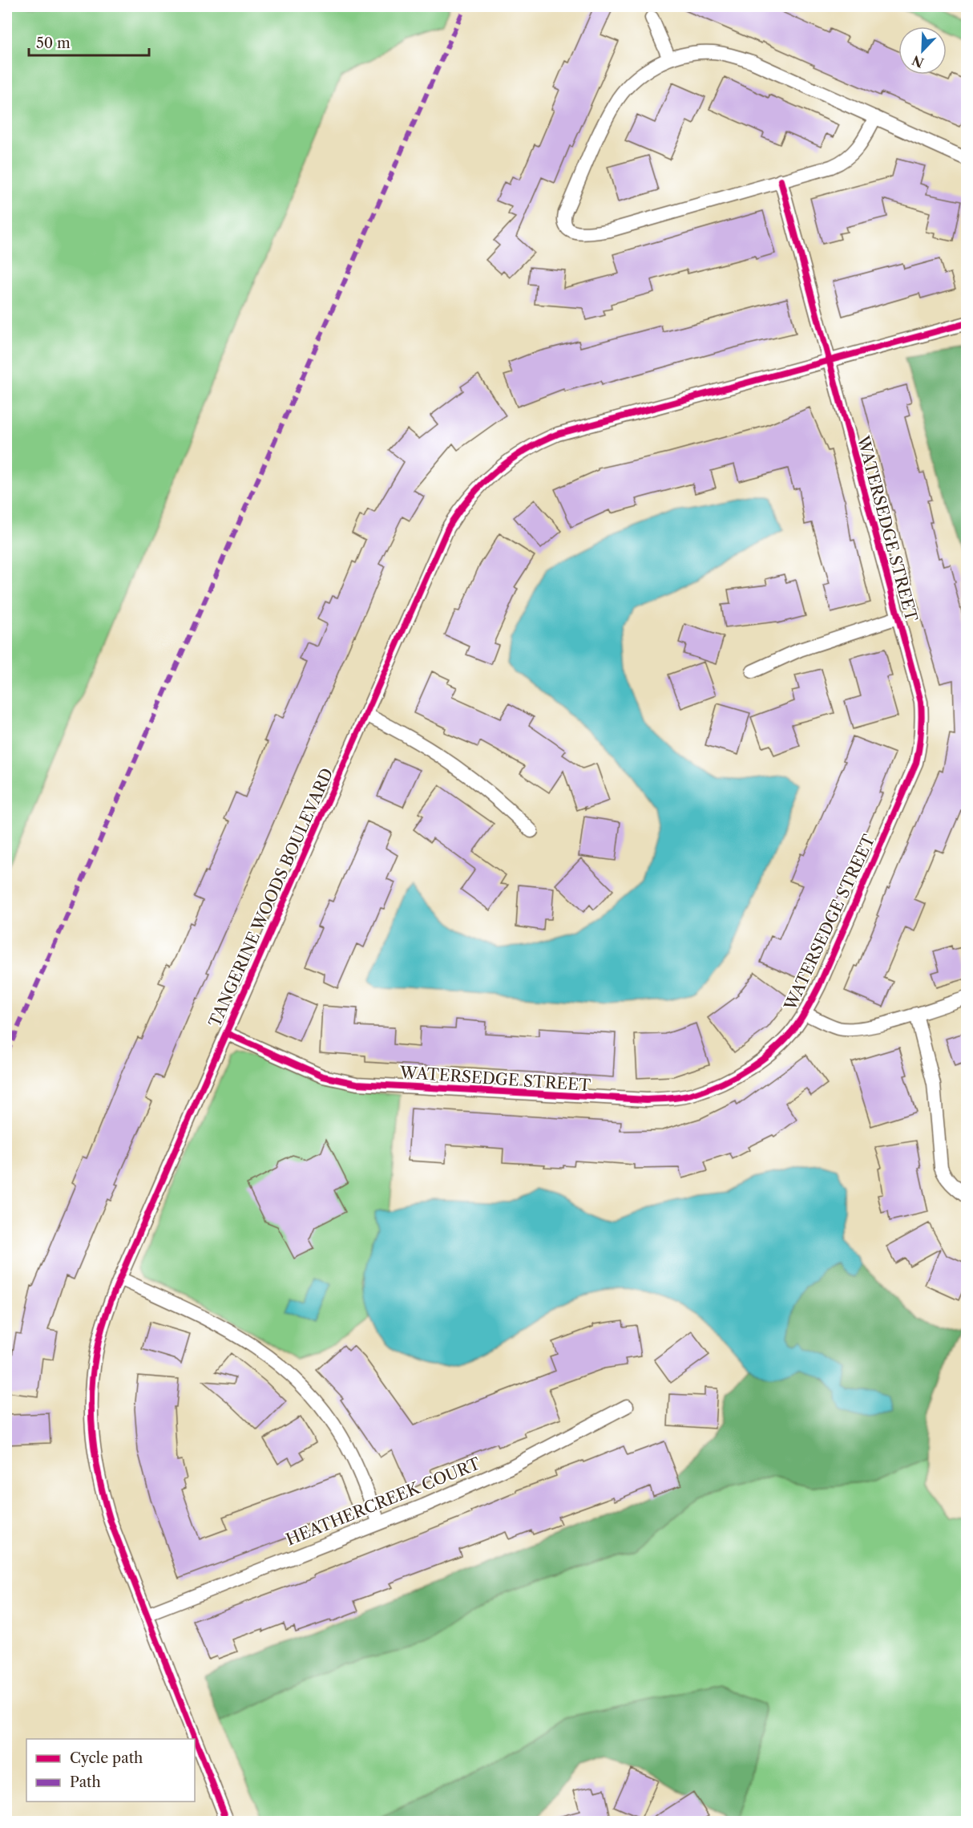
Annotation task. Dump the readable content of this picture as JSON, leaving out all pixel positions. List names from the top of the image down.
{
  "streets": {
    "street": ["WATERSEDGE STREET", "TANGERINE WOODS BOULEVARD", "HEATHERCREEK COURT"]
  },
  "crossings": [
    ["WATERSEDGE STREET", "TANGERINE WOODS BOULEVARD"],
    ["TANGERINE WOODS BOULEVARD", "HEATHERCREEK COURT"]
  ],
  "legend": ["Cycle path", "Path"],
  "scale_bar": "50 m",
  "north": "bottom left"
}
